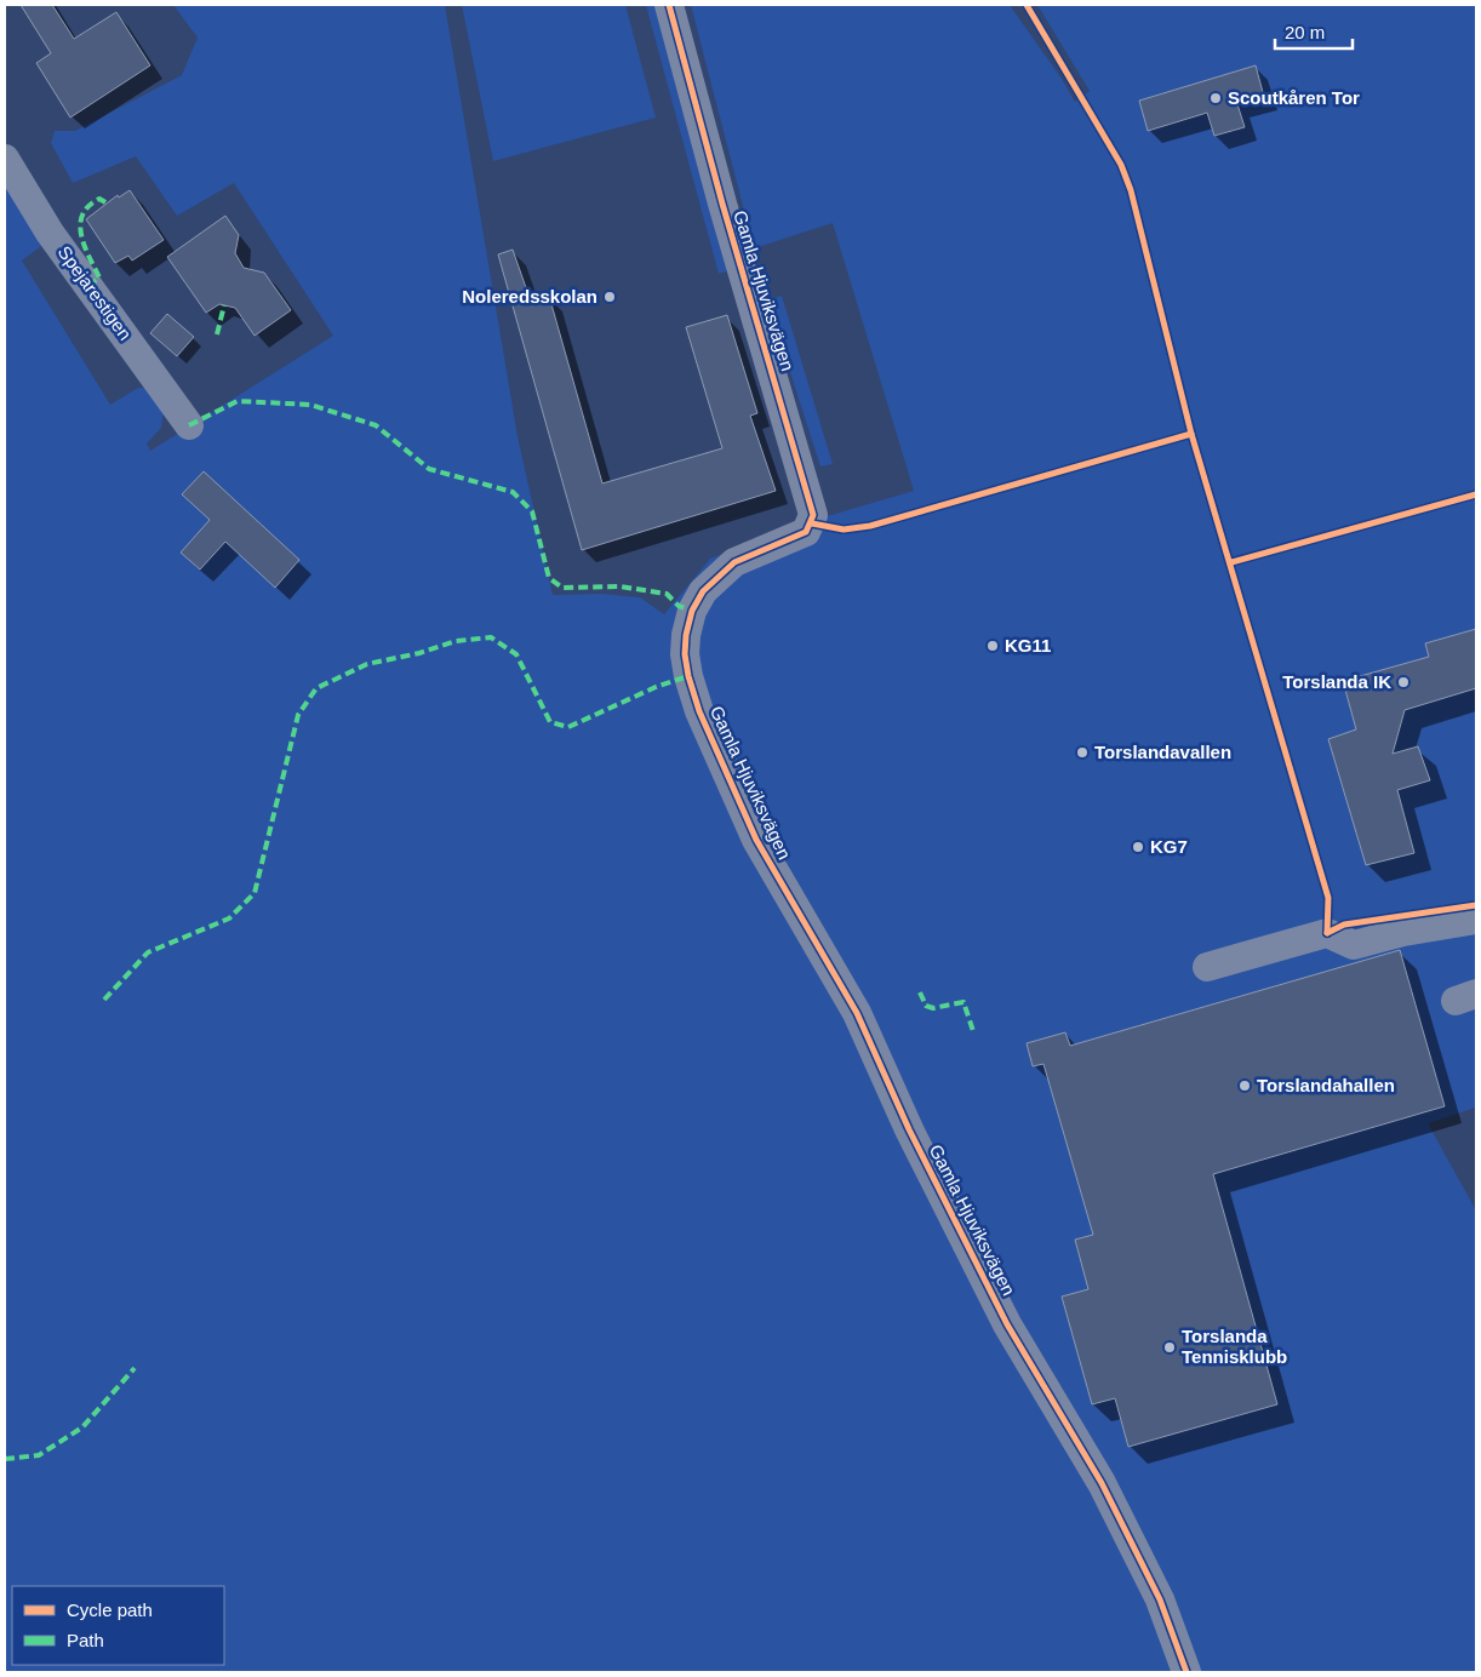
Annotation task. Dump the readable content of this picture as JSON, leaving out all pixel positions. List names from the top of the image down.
{
  "streets": {
    "street": ["Gamla Hjuviksvägen", "Spejarestigen"]
  },
  "places": [
    "Scoutkåren Tor",
    "Noleredsskolan",
    "KG11",
    "Torslanda IK",
    "Torslandavallen",
    "KG7",
    "Torslandahallen",
    "Torslanda Tennisklubb"
  ],
  "legend": ["Cycle path", "Path"],
  "scale_bar": "20 m"
}
